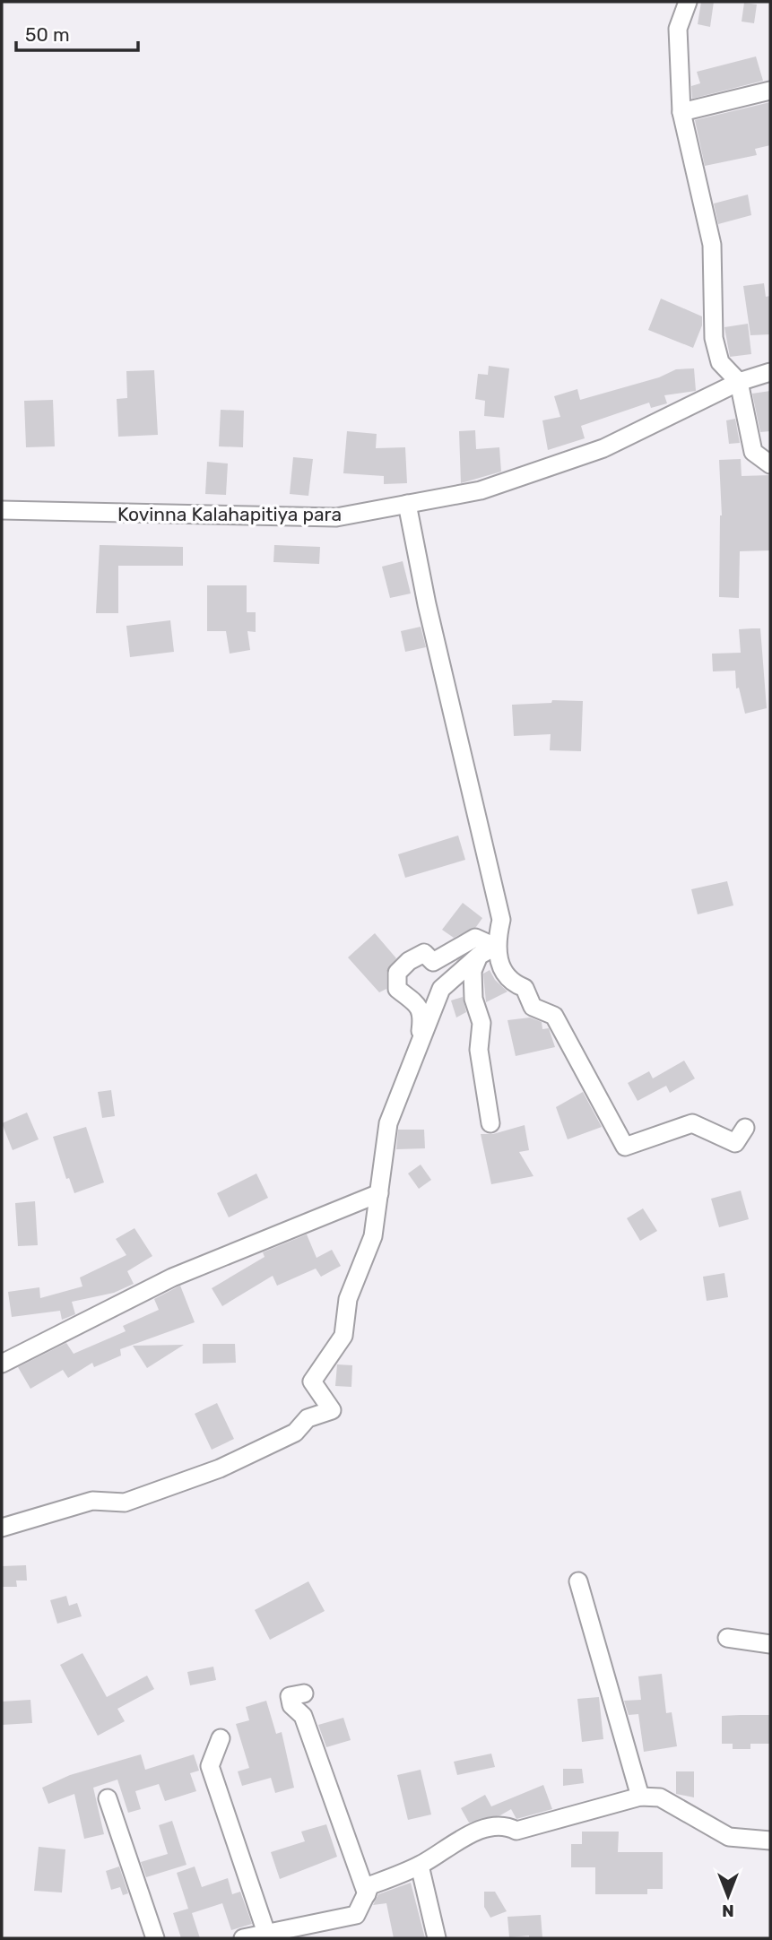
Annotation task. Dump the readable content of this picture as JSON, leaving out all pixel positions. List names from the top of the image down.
{
  "streets": {
    "street": ["Kovinna Kalahapitiya para"]
  },
  "scale_bar": "50 m",
  "north": "bottom"
}
